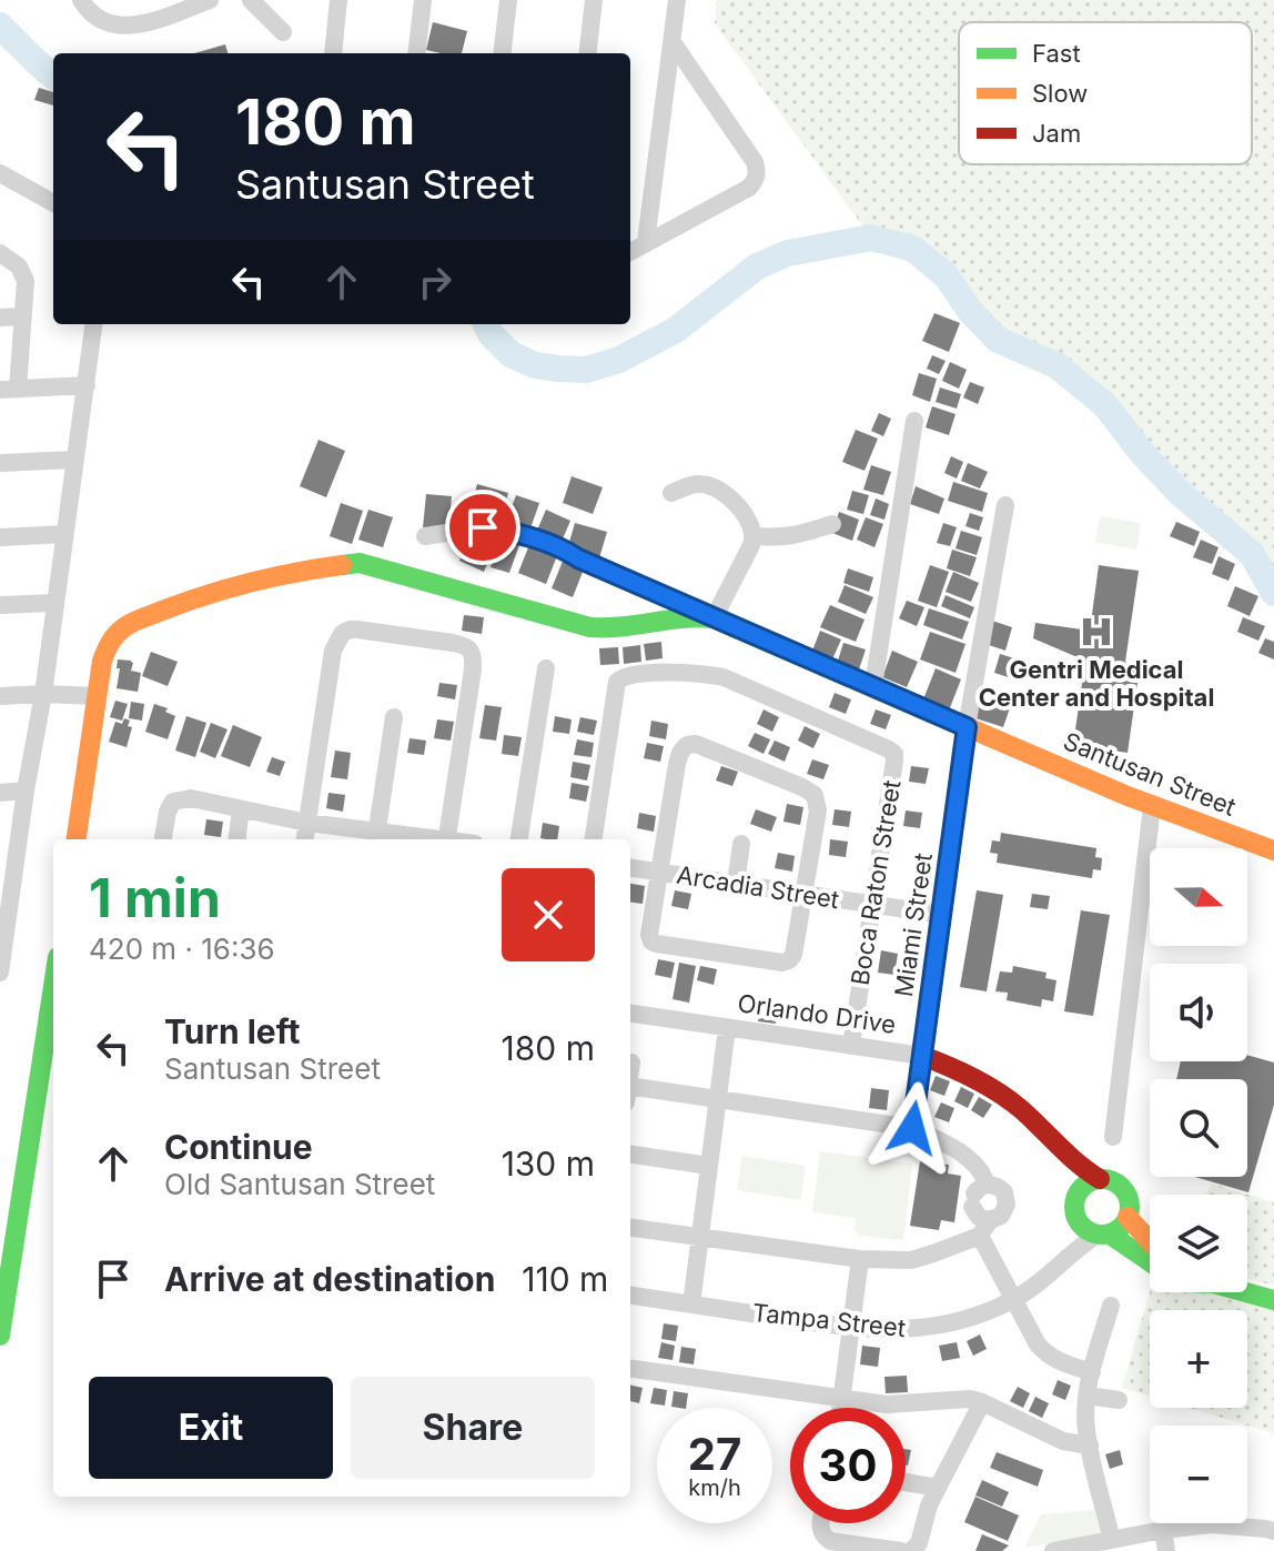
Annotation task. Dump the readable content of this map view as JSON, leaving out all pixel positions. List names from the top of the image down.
{
  "streets": {
    "street": [
      "Santusan Street",
      "Boca Raton Street",
      "Arcadia Street",
      "Miami Street",
      "Orlando Drive",
      "Tampa Street"
    ]
  },
  "crossings": [
    ["Santusan Street", "Miami Street"],
    ["Boca Raton Street", "Arcadia Street"],
    ["Boca Raton Street", "Orlando Drive"],
    ["Arcadia Street", "Miami Street"],
    ["Miami Street", "Orlando Drive"],
    ["Orlando Drive", "Tampa Street"]
  ],
  "places": {
    "hospital": ["Gentri Medical Center and Hospital"]
  },
  "legend": ["Fast", "Slow", "Jam"],
  "north": "right",
  "page": {
    "turn": ["180 m", "Santusan Street"],
    "heading": ["1 min", "420 m · 16:36"],
    "map_buttons": ["+", "−"],
    "list": [
      {
        "name": "Turn left",
        "note": "Santusan Street",
        "value": "180 m"
      },
      {
        "name": "Continue",
        "note": "Old Santusan Street",
        "value": "130 m"
      },
      {
        "name": "Arrive at destination",
        "value": "110 m"
      }
    ],
    "buttons": ["Exit", "Share"],
    "speed": "27 km/h",
    "limit": "30"
  }
}
